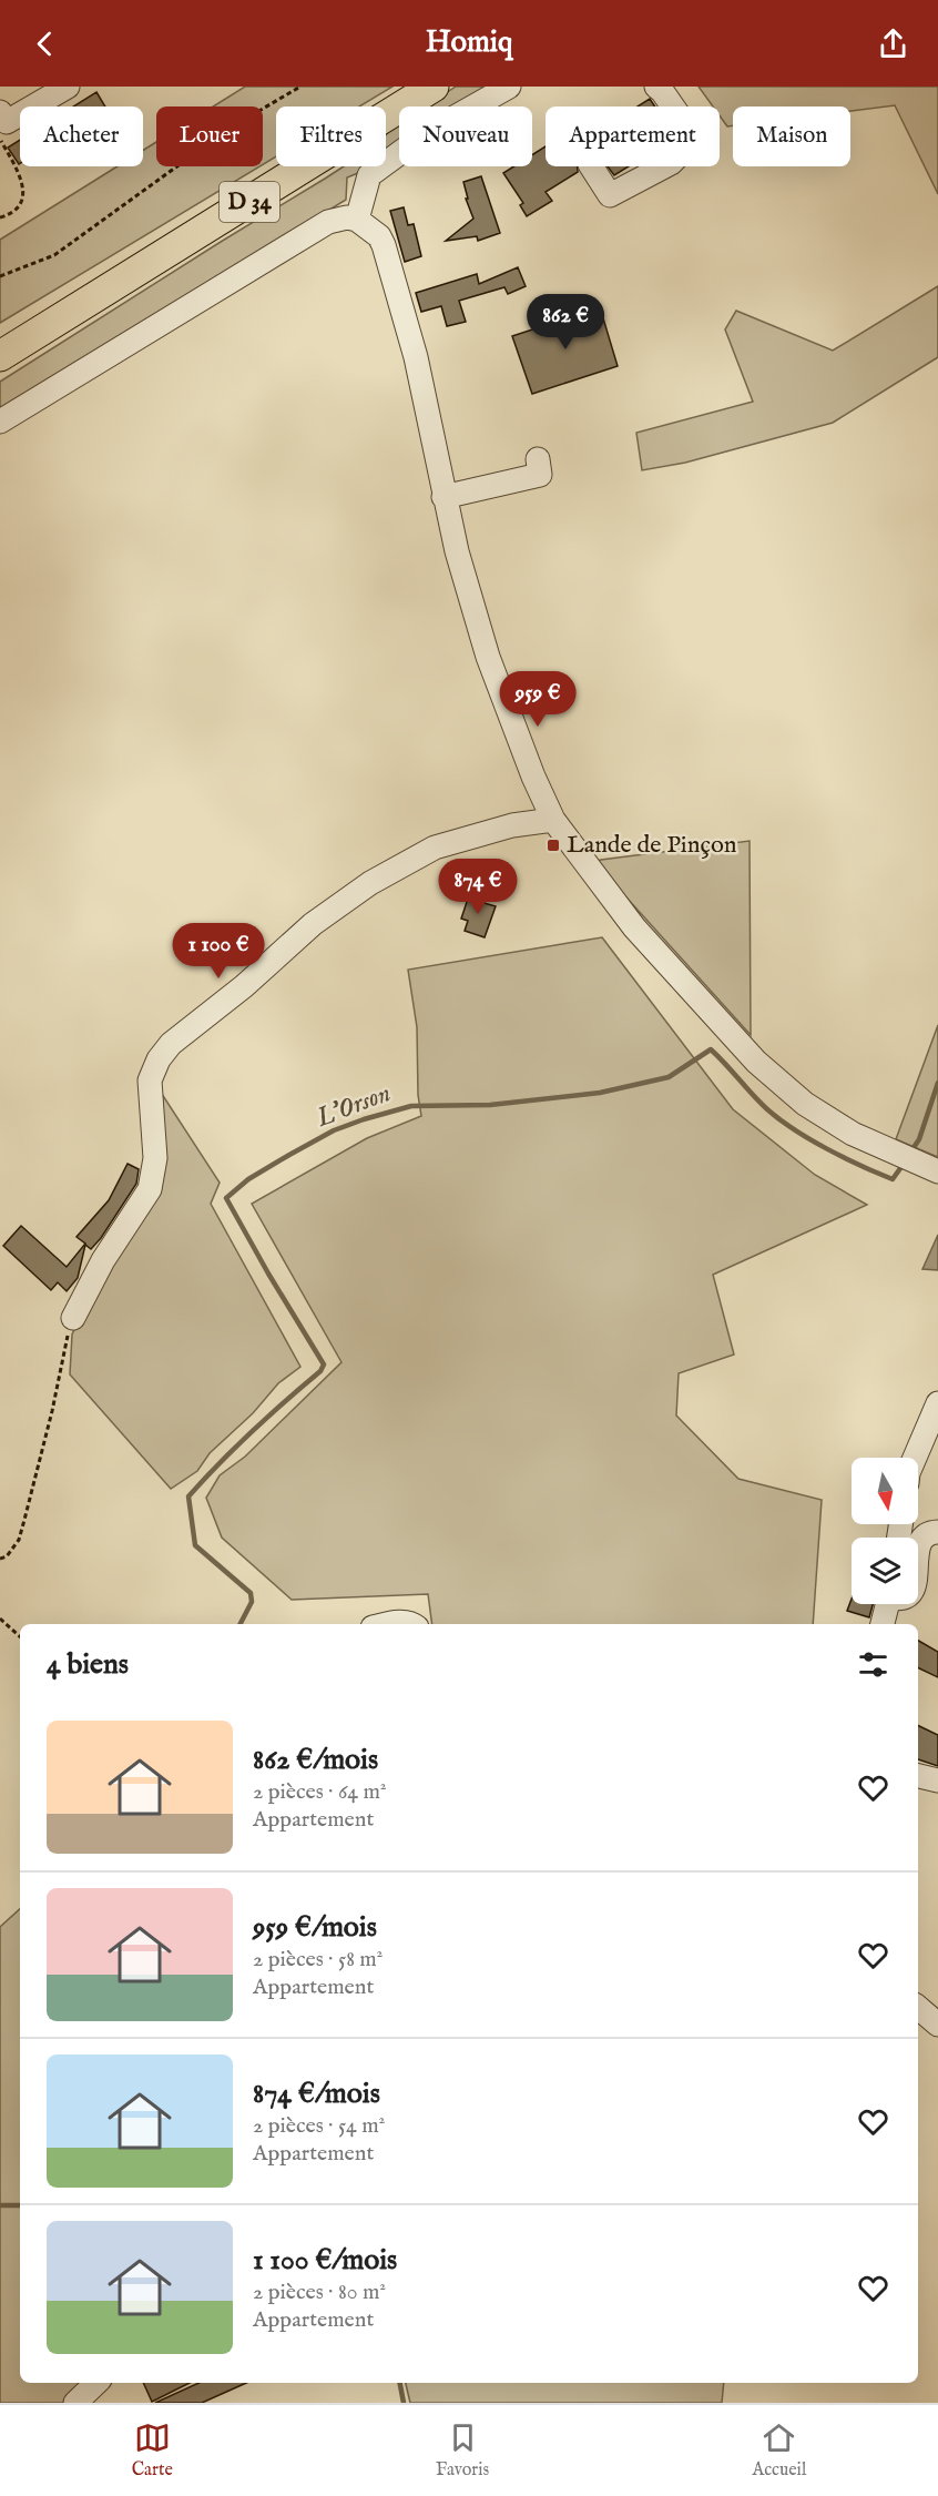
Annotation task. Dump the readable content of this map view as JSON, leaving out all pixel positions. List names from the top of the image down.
{
  "streets": {
    "main road": ["D 34"]
  },
  "water": ["L’Orson"],
  "places": {
    "transit": ["Lande de Pinçon"]
  },
  "north": "bottom",
  "page": {
    "header": "Homiq",
    "chip": [
      "Acheter",
      "Louer",
      "Filtres",
      "Nouveau",
      "Appartement",
      "Maison"
    ],
    "price": [
      "862 €",
      "959 €",
      "874 €",
      "1 100 €"
    ],
    "heading": "4 biens",
    "list": [
      {
        "name": "862 €/mois",
        "note": "2 pièces · 64 m² · Appartement"
      },
      {
        "name": "959 €/mois",
        "note": "2 pièces · 58 m² · Appartement"
      },
      {
        "name": "874 €/mois",
        "note": "2 pièces · 54 m² · Appartement"
      },
      {
        "name": "1 100 €/mois",
        "note": "2 pièces · 80 m² · Appartement"
      }
    ],
    "tabs": ["Carte", "Favoris", "Accueil"]
  }
}
